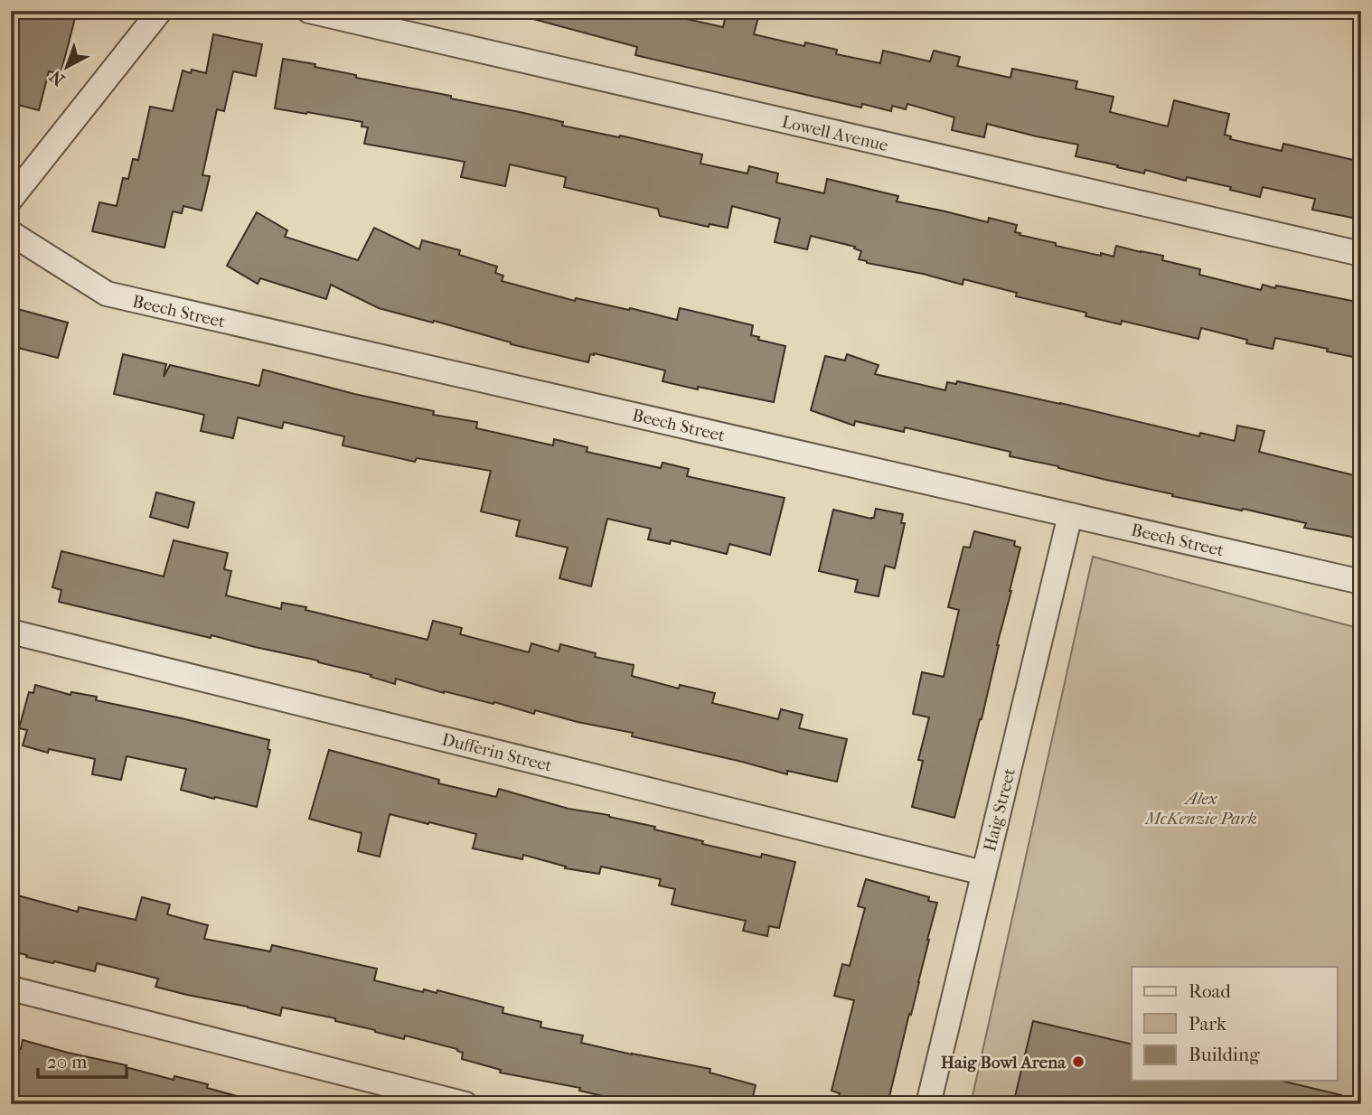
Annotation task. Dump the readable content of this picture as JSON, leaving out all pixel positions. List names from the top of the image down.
{
  "streets": {
    "street": [
      "Lowell Avenue",
      "Beech Street",
      "Dufferin Street",
      "Haig Street"
    ]
  },
  "crossings": [
    ["Beech Street", "Haig Street"],
    ["Dufferin Street", "Haig Street"]
  ],
  "parks": ["Alex McKenzie Park"],
  "places": ["Haig Bowl Arena"],
  "legend": ["Road", "Park", "Building"],
  "scale_bar": "20 m",
  "north": "bottom left"
}
